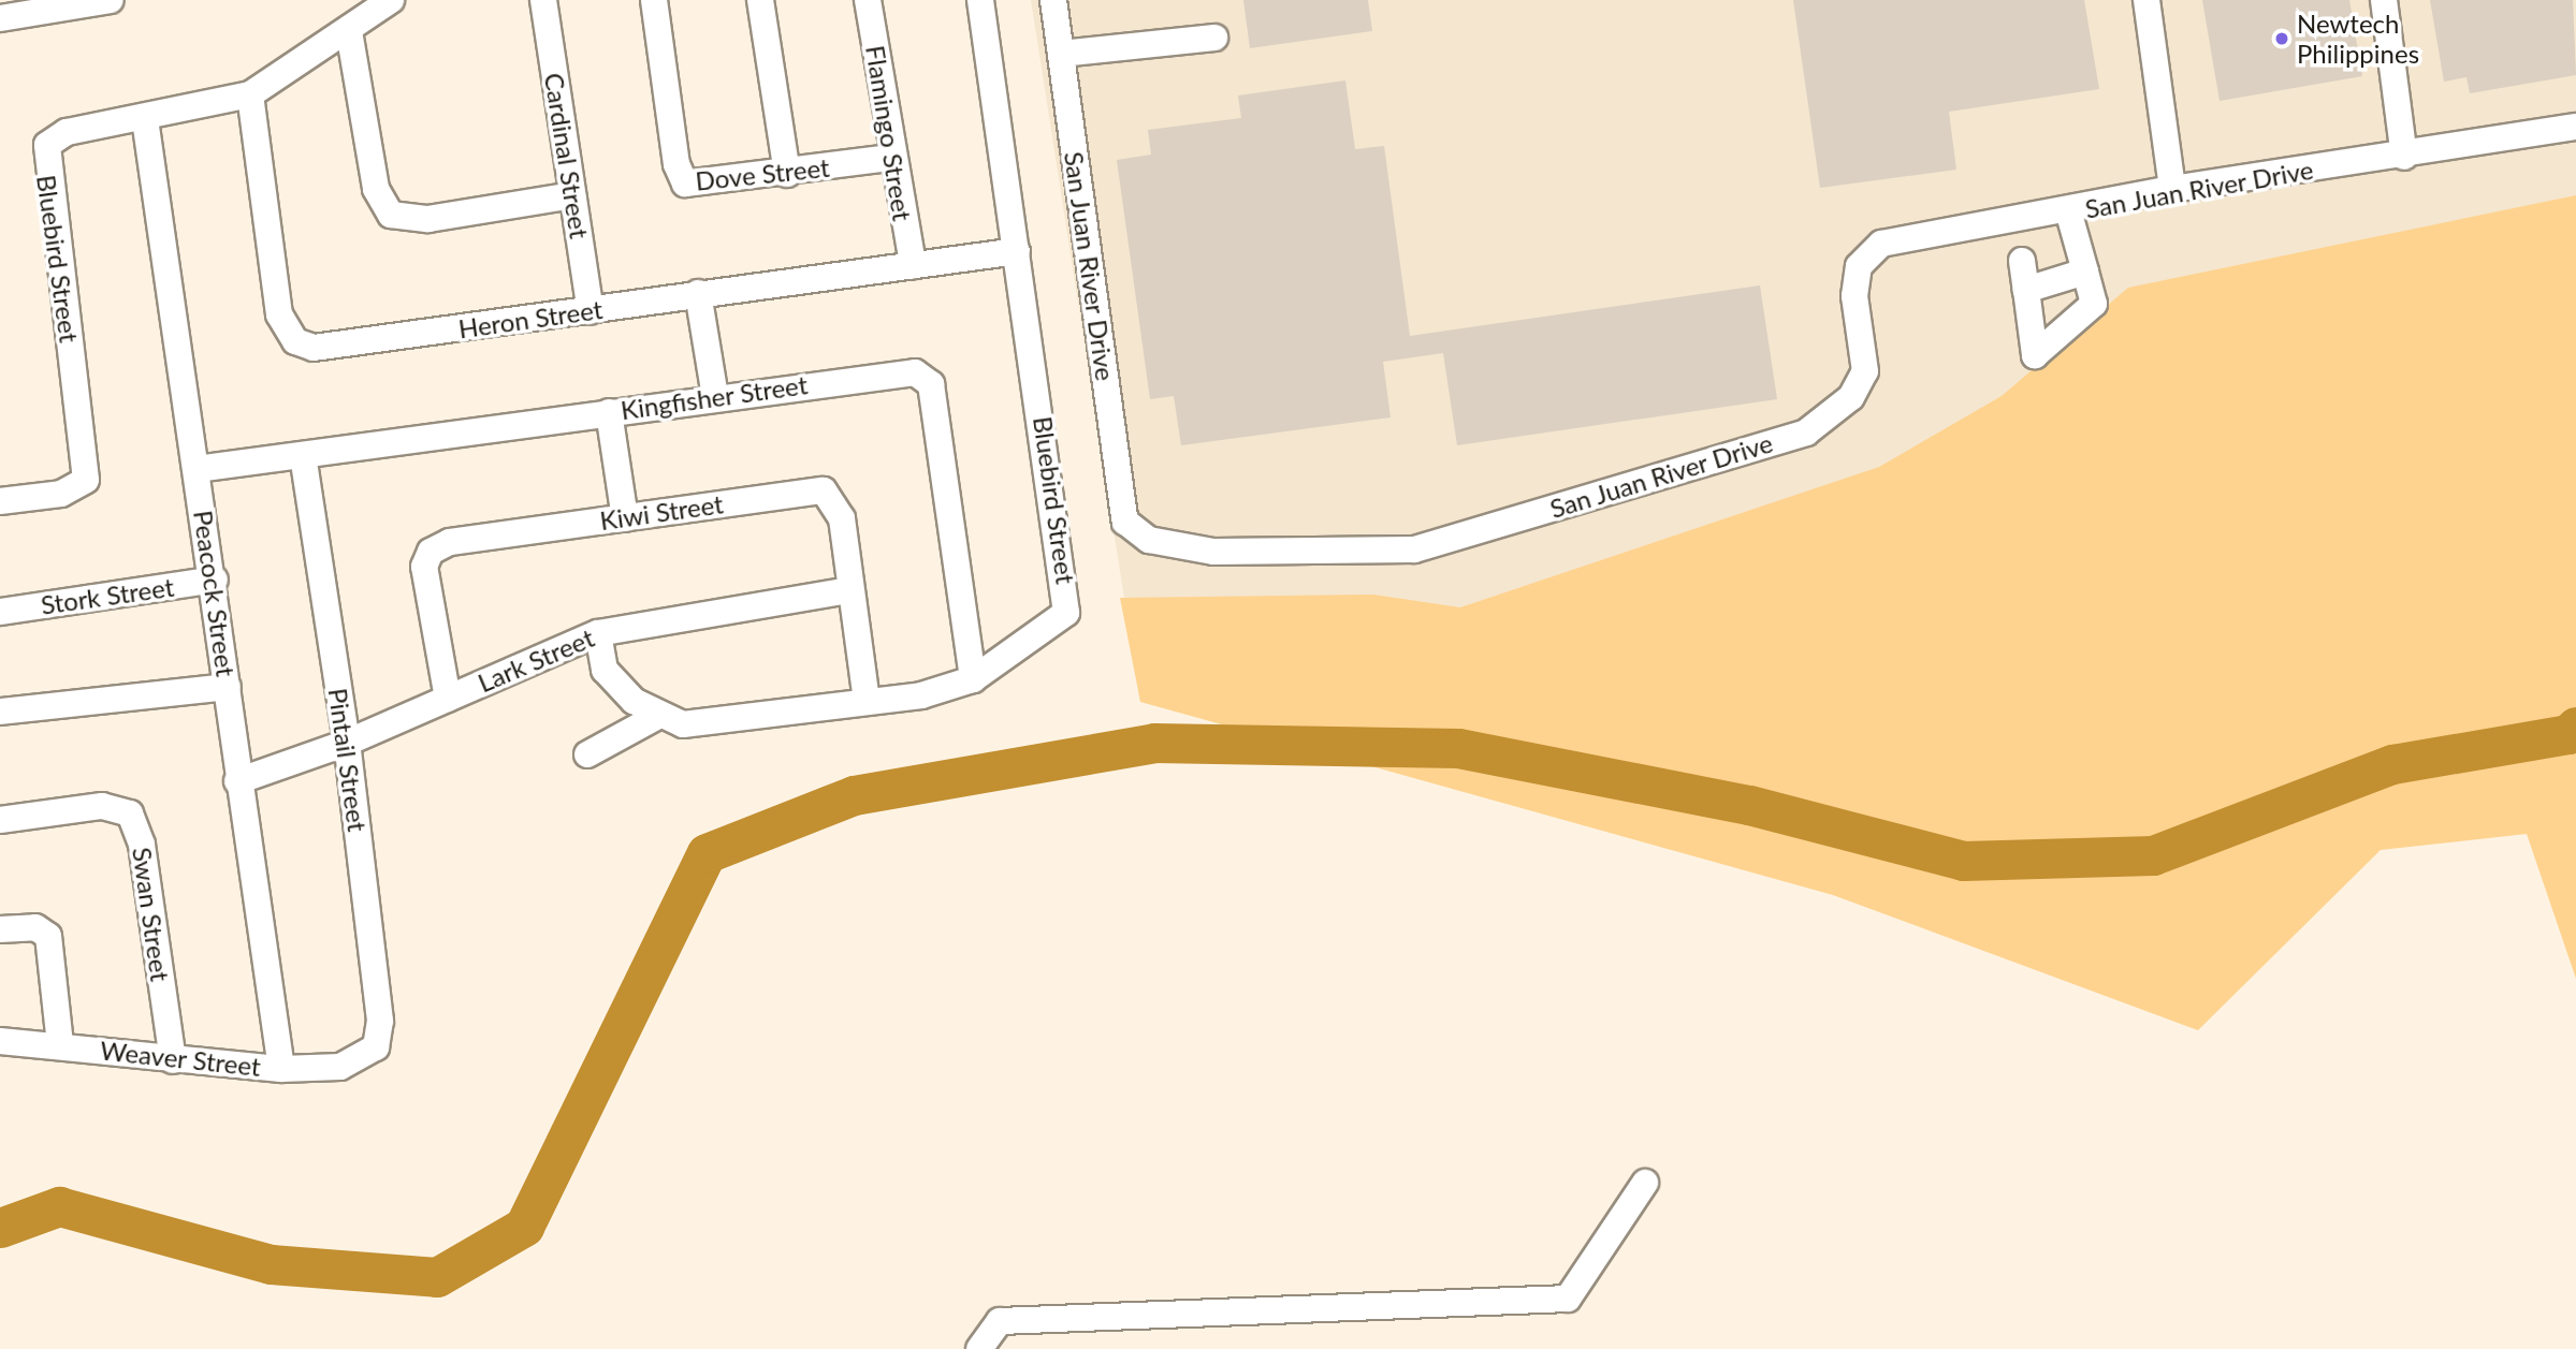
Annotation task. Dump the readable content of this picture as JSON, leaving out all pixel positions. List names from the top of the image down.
{
  "streets": {
    "street": [
      "Flamingo Street",
      "Cardinal Street",
      "Dove Street",
      "San Juan River Drive",
      "Bluebird Street",
      "Heron Street",
      "Kingfisher Street",
      "Kiwi Street",
      "Peacock Street",
      "Stork Street",
      "Lark Street",
      "Pintail Street",
      "Swan Street",
      "Weaver Street"
    ]
  },
  "crossings": [
    ["Flamingo Street", "Dove Street"],
    ["Flamingo Street", "Heron Street"],
    ["Cardinal Street", "Heron Street"],
    ["Bluebird Street", "Heron Street"],
    ["Bluebird Street", "Kingfisher Street"],
    ["Bluebird Street", "Kiwi Street"],
    ["Bluebird Street", "Peacock Street"],
    ["Kingfisher Street", "Peacock Street"],
    ["Kingfisher Street", "Pintail Street"],
    ["Kiwi Street", "Lark Street"],
    ["Peacock Street", "Stork Street"],
    ["Peacock Street", "Lark Street"],
    ["Peacock Street", "Weaver Street"],
    ["Lark Street", "Pintail Street"],
    ["Pintail Street", "Weaver Street"],
    ["Swan Street", "Weaver Street"]
  ],
  "places": ["Newtech Philippines"]
}
